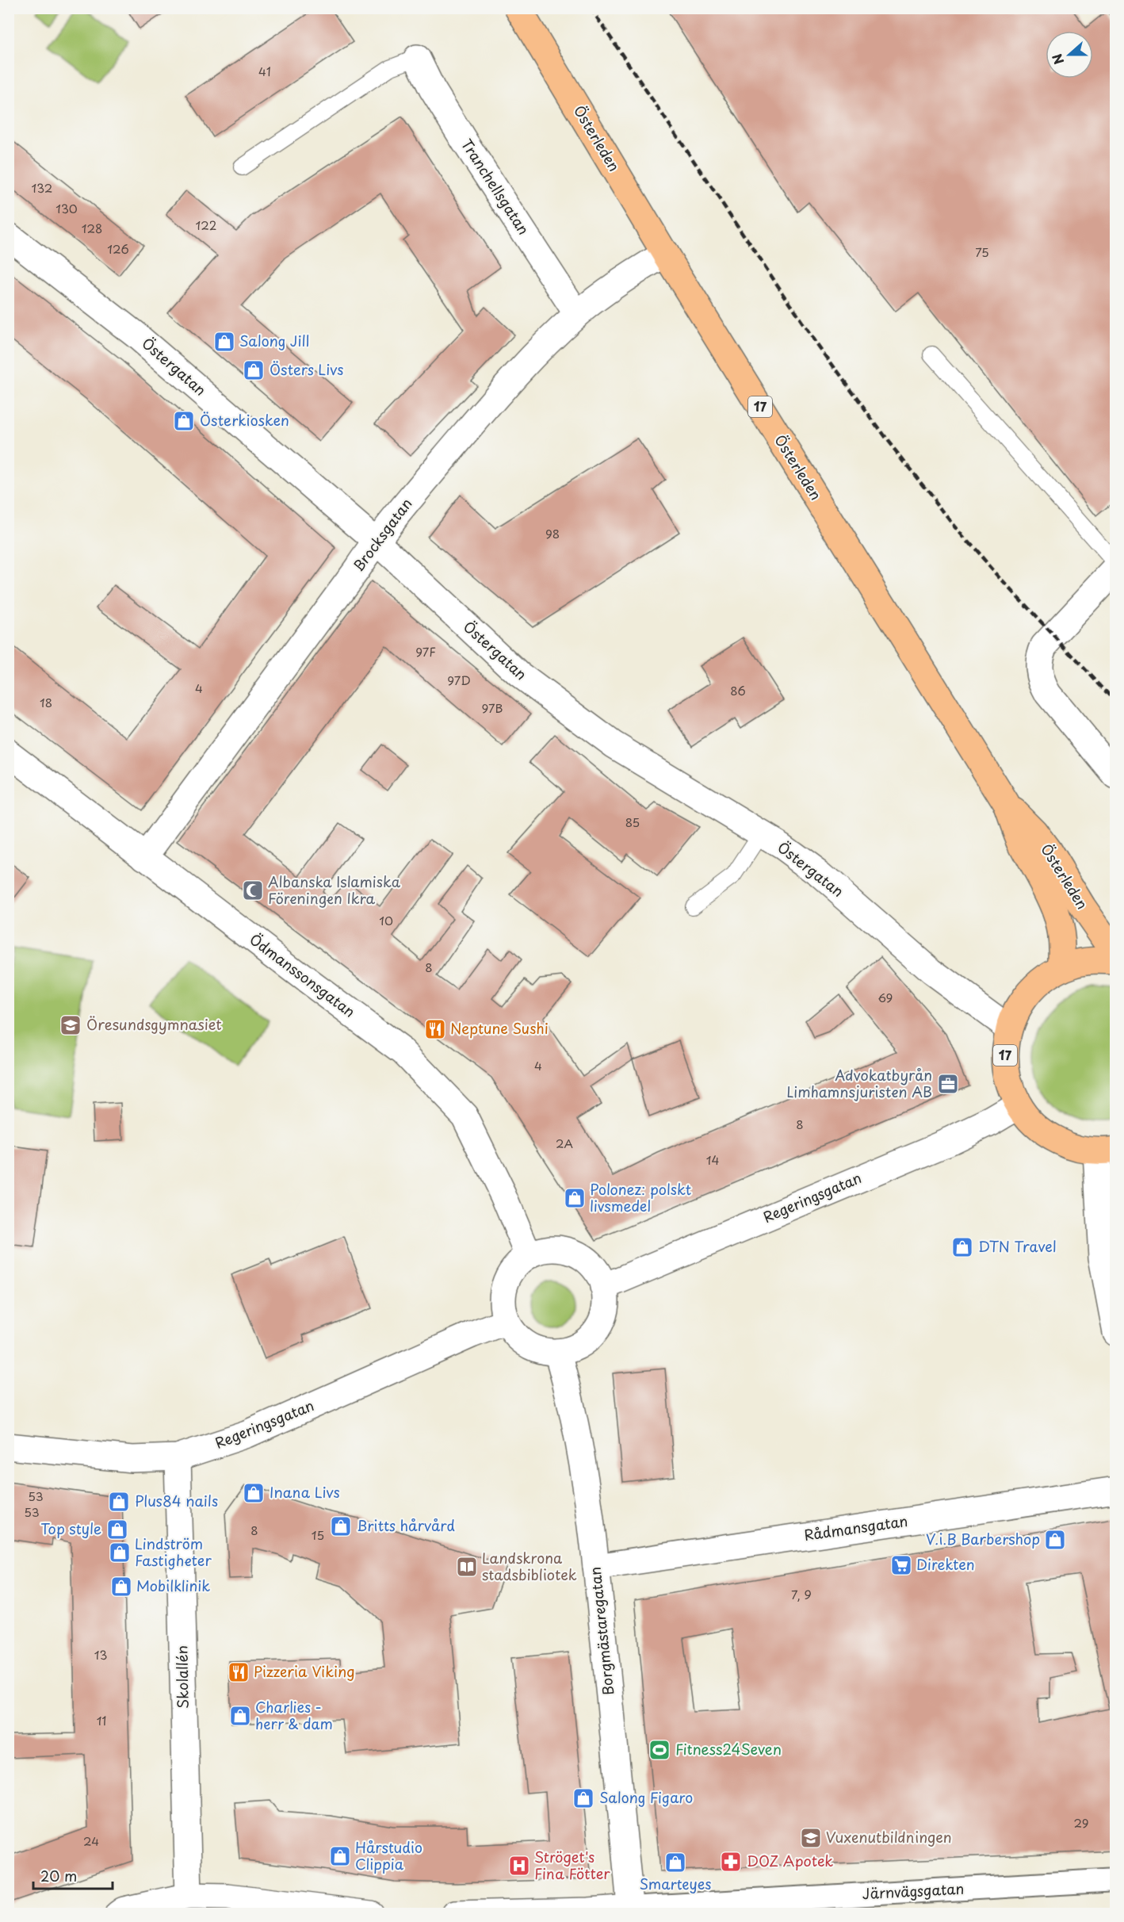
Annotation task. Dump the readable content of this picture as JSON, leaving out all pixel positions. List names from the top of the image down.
{
  "streets": {
    "main road": ["Österleden", "17"],
    "street": [
      "Tranchellsgatan",
      "Östergatan",
      "Brocksgatan",
      "Ödmanssonsgatan",
      "Regeringsgatan",
      "Rådmansgatan",
      "Borgmästaregatan",
      "Skolallén",
      "Järnvägsgatan"
    ]
  },
  "crossings": [
    ["Österleden", "17"],
    ["Österleden", "Brocksgatan"],
    ["Tranchellsgatan", "Brocksgatan"],
    ["Östergatan", "17"],
    ["Östergatan", "Brocksgatan"],
    ["17", "Regeringsgatan"],
    ["Brocksgatan", "Ödmanssonsgatan"],
    ["Ödmanssonsgatan", "Regeringsgatan"],
    ["Ödmanssonsgatan", "Borgmästaregatan"],
    ["Regeringsgatan", "Borgmästaregatan"],
    ["Regeringsgatan", "Skolallén"],
    ["Rådmansgatan", "Borgmästaregatan"],
    ["Borgmästaregatan", "Järnvägsgatan"]
  ],
  "places": {
    "shop": [
      "Salong Jill",
      "Östers Livs",
      "Österkiosken",
      "Polonez: polskt livsmedel",
      "DTN Travel",
      "Inana Livs",
      "Plus84 nails",
      "Britts hårvård",
      "Top style",
      "V.i.B Barbershop",
      "Lindström Fastigheter",
      "Mobilklinik",
      "Charlies - herr & dam",
      "Salong Figaro",
      "Hårstudio Clippia",
      "Smarteyes"
    ],
    "mosque": ["Albanska Islamiska Föreningen Ikra"],
    "school or university": ["Öresundsgymnasiet", "Vuxenutbildningen"],
    "restaurant": ["Neptune Sushi", "Pizzeria Viking"],
    "office": ["Advokatbyrån Limhamnsjuristen AB"],
    "supermarket": ["Direkten"],
    "library": ["Landskrona stadsbibliotek"],
    "sports": ["Fitness24Seven"],
    "pharmacy": ["DOZ Apotek"],
    "hospital": ["Ströget's Fina Fötter"]
  },
  "house_numbers": [
    "41",
    "132",
    "130",
    "122",
    "128",
    "126",
    "75",
    "98",
    "97F",
    "97D",
    "4",
    "86",
    "18",
    "97B",
    "85",
    "10",
    "8",
    "69",
    "4",
    "8",
    "2A",
    "14",
    "53",
    "53",
    "8",
    "15",
    "7, 9",
    "13",
    "11",
    "29",
    "24"
  ],
  "scale_bar": "20 m",
  "north": "left"
}
